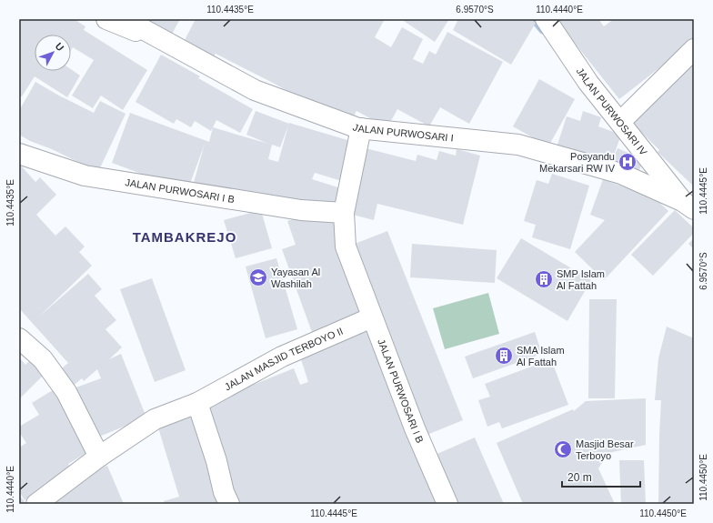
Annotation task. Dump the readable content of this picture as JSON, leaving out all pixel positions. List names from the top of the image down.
{
  "streets": {
    "street": [
      "JALAN PURWOSARI IV",
      "JALAN PURWOSARI I",
      "JALAN PURWOSARI I B",
      "JALAN MASJID TERBOYO II"
    ]
  },
  "crossings": [
    ["JALAN PURWOSARI IV", "JALAN PURWOSARI I"],
    ["JALAN PURWOSARI I", "JALAN PURWOSARI I B"],
    ["JALAN PURWOSARI I B", "JALAN MASJID TERBOYO II"]
  ],
  "districts": ["TAMBAKREJO"],
  "places": {
    "hospital": ["Posyandu Mekarsari RW IV"],
    "school or university": ["Yayasan Al Washilah"],
    "building": ["SMP Islam Al Fattah", "SMA Islam Al Fattah"],
    "mosque": ["Masjid Besar Terboyo"]
  },
  "scale_bar": "20 m",
  "north": "top right",
  "coordinates": [
    "110.4435°E",
    "6.9570°S",
    "110.4440°E",
    "110.4445°E",
    "110.4450°E"
  ]
}
